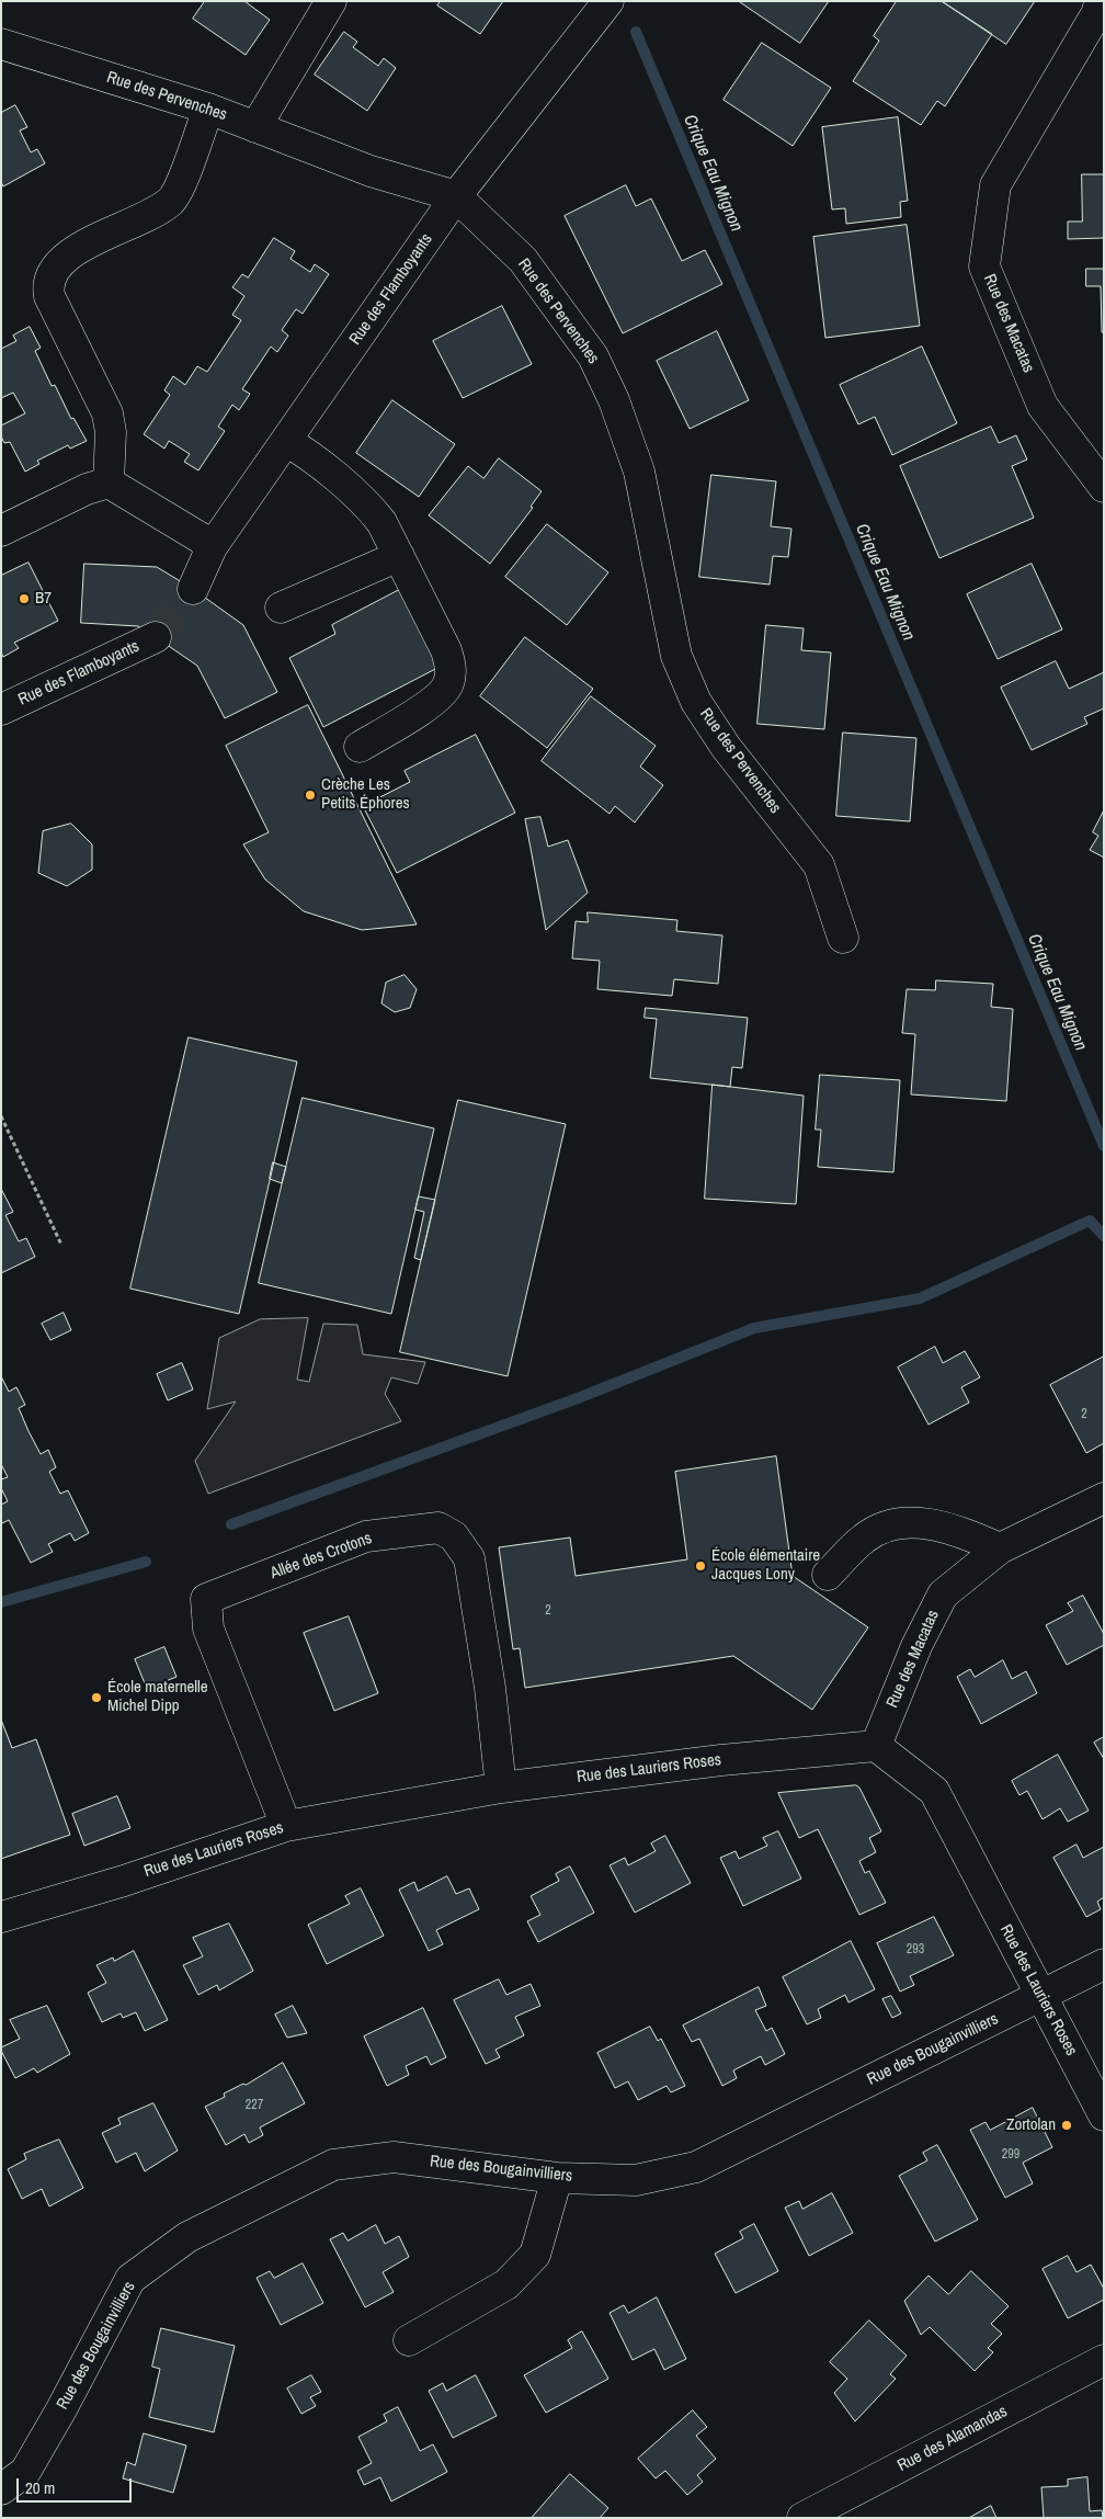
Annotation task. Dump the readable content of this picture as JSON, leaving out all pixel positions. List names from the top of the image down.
{
  "streets": {
    "street": [
      "Rue des Pervenches",
      "Rue des Flamboyants",
      "Rue des Macatas",
      "Allée des Crotons",
      "Rue des Lauriers Roses",
      "Rue des Bougainvilliers",
      "Rue des Alamandas"
    ]
  },
  "crossings": [
    ["Rue des Pervenches", "Rue des Flamboyants"],
    ["Rue des Macatas", "Rue des Lauriers Roses"],
    ["Allée des Crotons", "Rue des Lauriers Roses"],
    ["Rue des Lauriers Roses", "Rue des Bougainvilliers"]
  ],
  "water": ["Crique Eau Mignon"],
  "places": [
    "B7",
    "Crèche Les Petits Éphores",
    "École élémentaire Jacques Lony",
    "École maternelle Michel Dipp",
    "Zortolan"
  ],
  "house_numbers": [
    "2",
    "2",
    "293",
    "227",
    "299"
  ],
  "scale_bar": "20 m"
}
